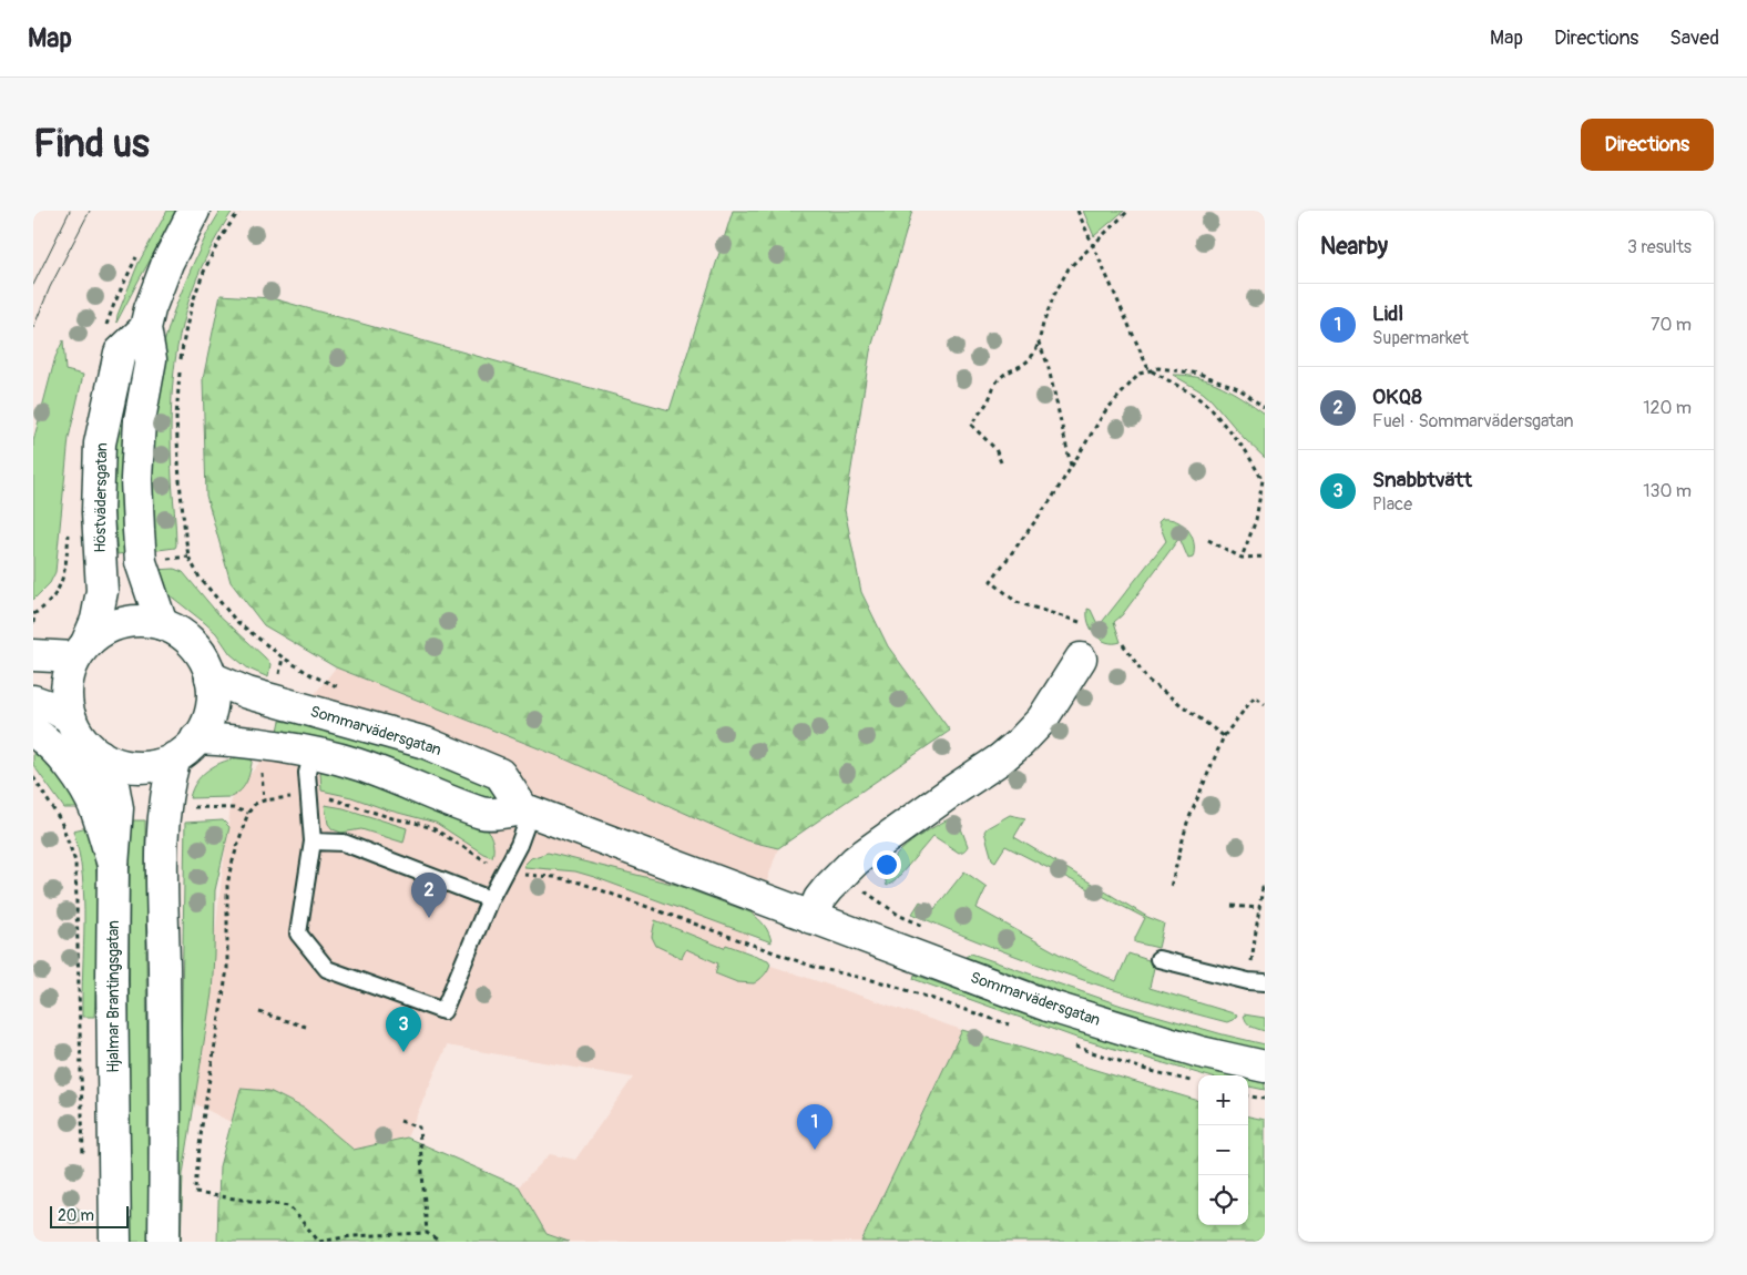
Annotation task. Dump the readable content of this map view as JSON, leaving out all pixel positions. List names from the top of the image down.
{
  "streets": {
    "street": ["Höstvädersgatan", "Sommarvädersgatan", "Hjalmar Brantingsgatan"]
  },
  "crossings": [
    ["Höstvädersgatan", "Sommarvädersgatan"],
    ["Höstvädersgatan", "Hjalmar Brantingsgatan"],
    ["Sommarvädersgatan", "Hjalmar Brantingsgatan"]
  ],
  "scale_bar": "20 m",
  "page": {
    "header": "Map",
    "nav": ["Map", "Directions", "Saved"],
    "buttons": "Directions",
    "title": "Find us",
    "heading": ["Nearby", "3 results"],
    "list": [
      {
        "mark": "1",
        "name": "Lidl",
        "note": "Supermarket",
        "value": "70 m"
      },
      {
        "mark": "2",
        "name": "OKQ8",
        "note": "Fuel · Sommarvädersgatan",
        "value": "120 m"
      },
      {
        "mark": "3",
        "name": "Snabbtvätt",
        "note": "Place",
        "value": "130 m"
      }
    ],
    "pins": ["2", "3", "1"],
    "map_buttons": ["+", "−"],
    "scale": "20 m"
  }
}
